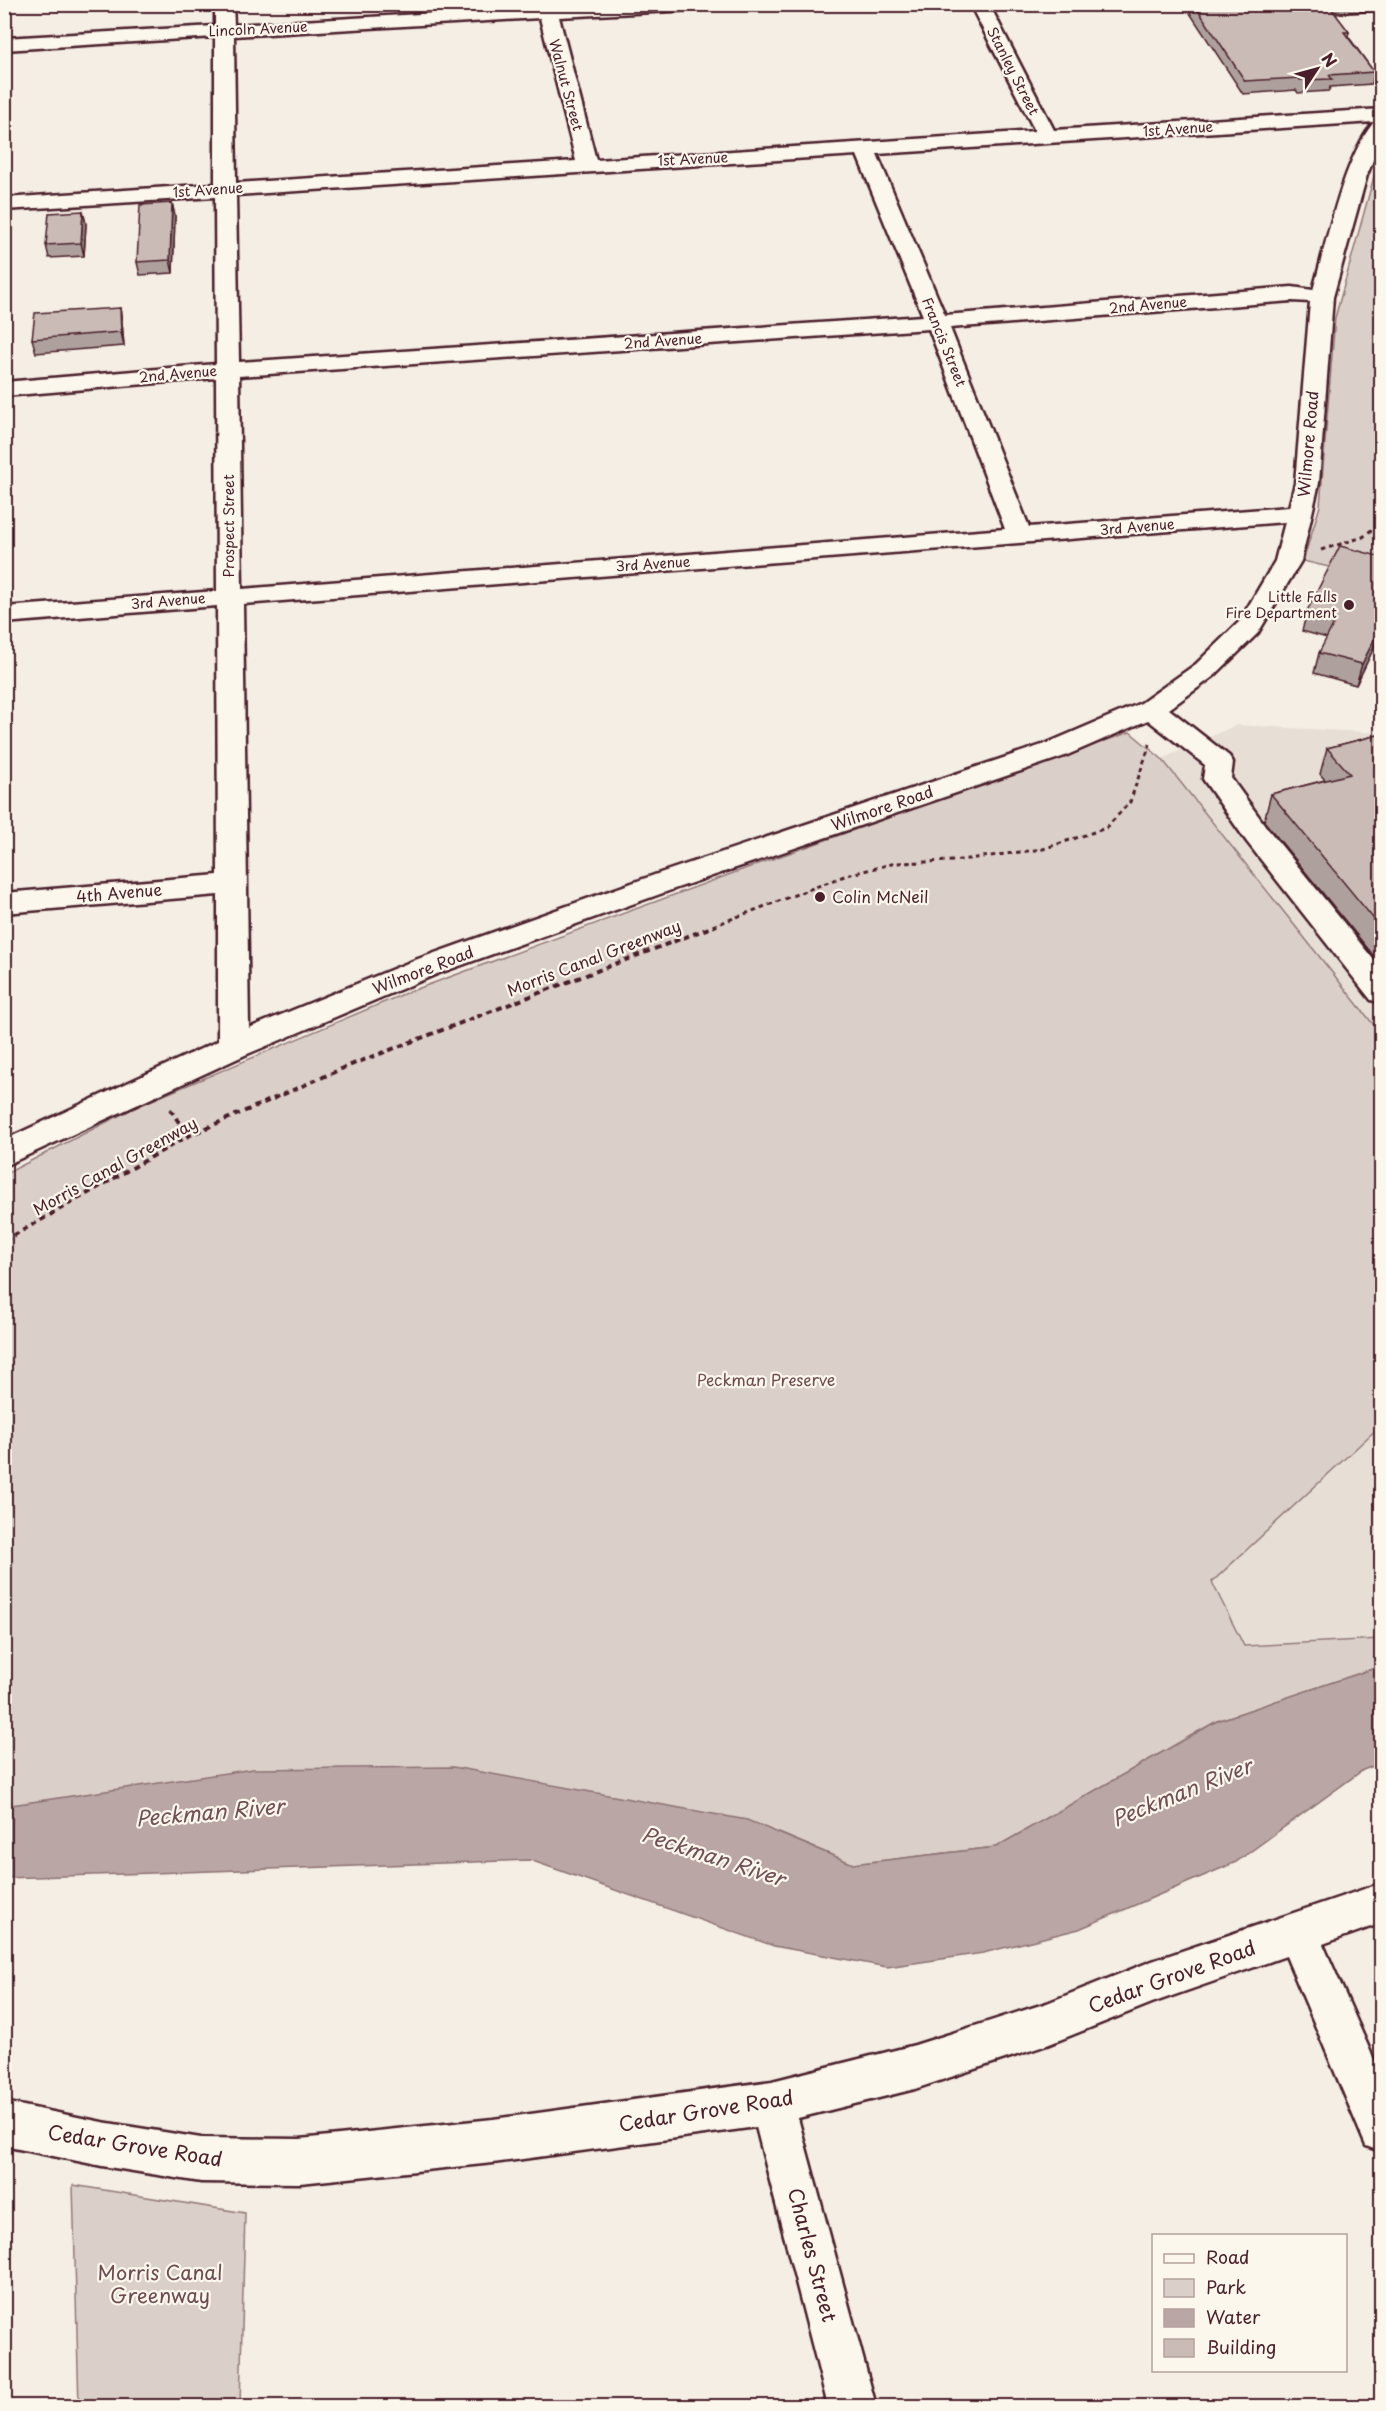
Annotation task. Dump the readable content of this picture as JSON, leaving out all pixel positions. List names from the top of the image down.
{
  "streets": {
    "street": [
      "Lincoln Avenue",
      "Stanley Street",
      "Walnut Street",
      "1st Avenue",
      "2nd Avenue",
      "Francis Street",
      "Wilmore Road",
      "Prospect Street",
      "3rd Avenue",
      "4th Avenue",
      "Cedar Grove Road",
      "Charles Street"
    ],
    "path": ["Morris Canal Greenway"]
  },
  "crossings": [
    ["Lincoln Avenue", "Walnut Street"],
    ["Lincoln Avenue", "Prospect Street"],
    ["Stanley Street", "1st Avenue"],
    ["Walnut Street", "1st Avenue"],
    ["1st Avenue", "Francis Street"],
    ["1st Avenue", "Prospect Street"],
    ["2nd Avenue", "Francis Street"],
    ["2nd Avenue", "Wilmore Road"],
    ["2nd Avenue", "Prospect Street"],
    ["Francis Street", "3rd Avenue"],
    ["Wilmore Road", "Prospect Street"],
    ["Wilmore Road", "3rd Avenue"],
    ["Wilmore Road", "Morris Canal Greenway"],
    ["Prospect Street", "3rd Avenue"],
    ["Prospect Street", "4th Avenue"],
    ["Cedar Grove Road", "Charles Street"]
  ],
  "water": ["Peckman River"],
  "parks": ["Peckman Preserve", "Morris Canal Greenway"],
  "places": ["Little Falls Fire Department", "Colin McNeil"],
  "legend": [
    "Road",
    "Park",
    "Water",
    "Building"
  ],
  "north": "top right"
}
